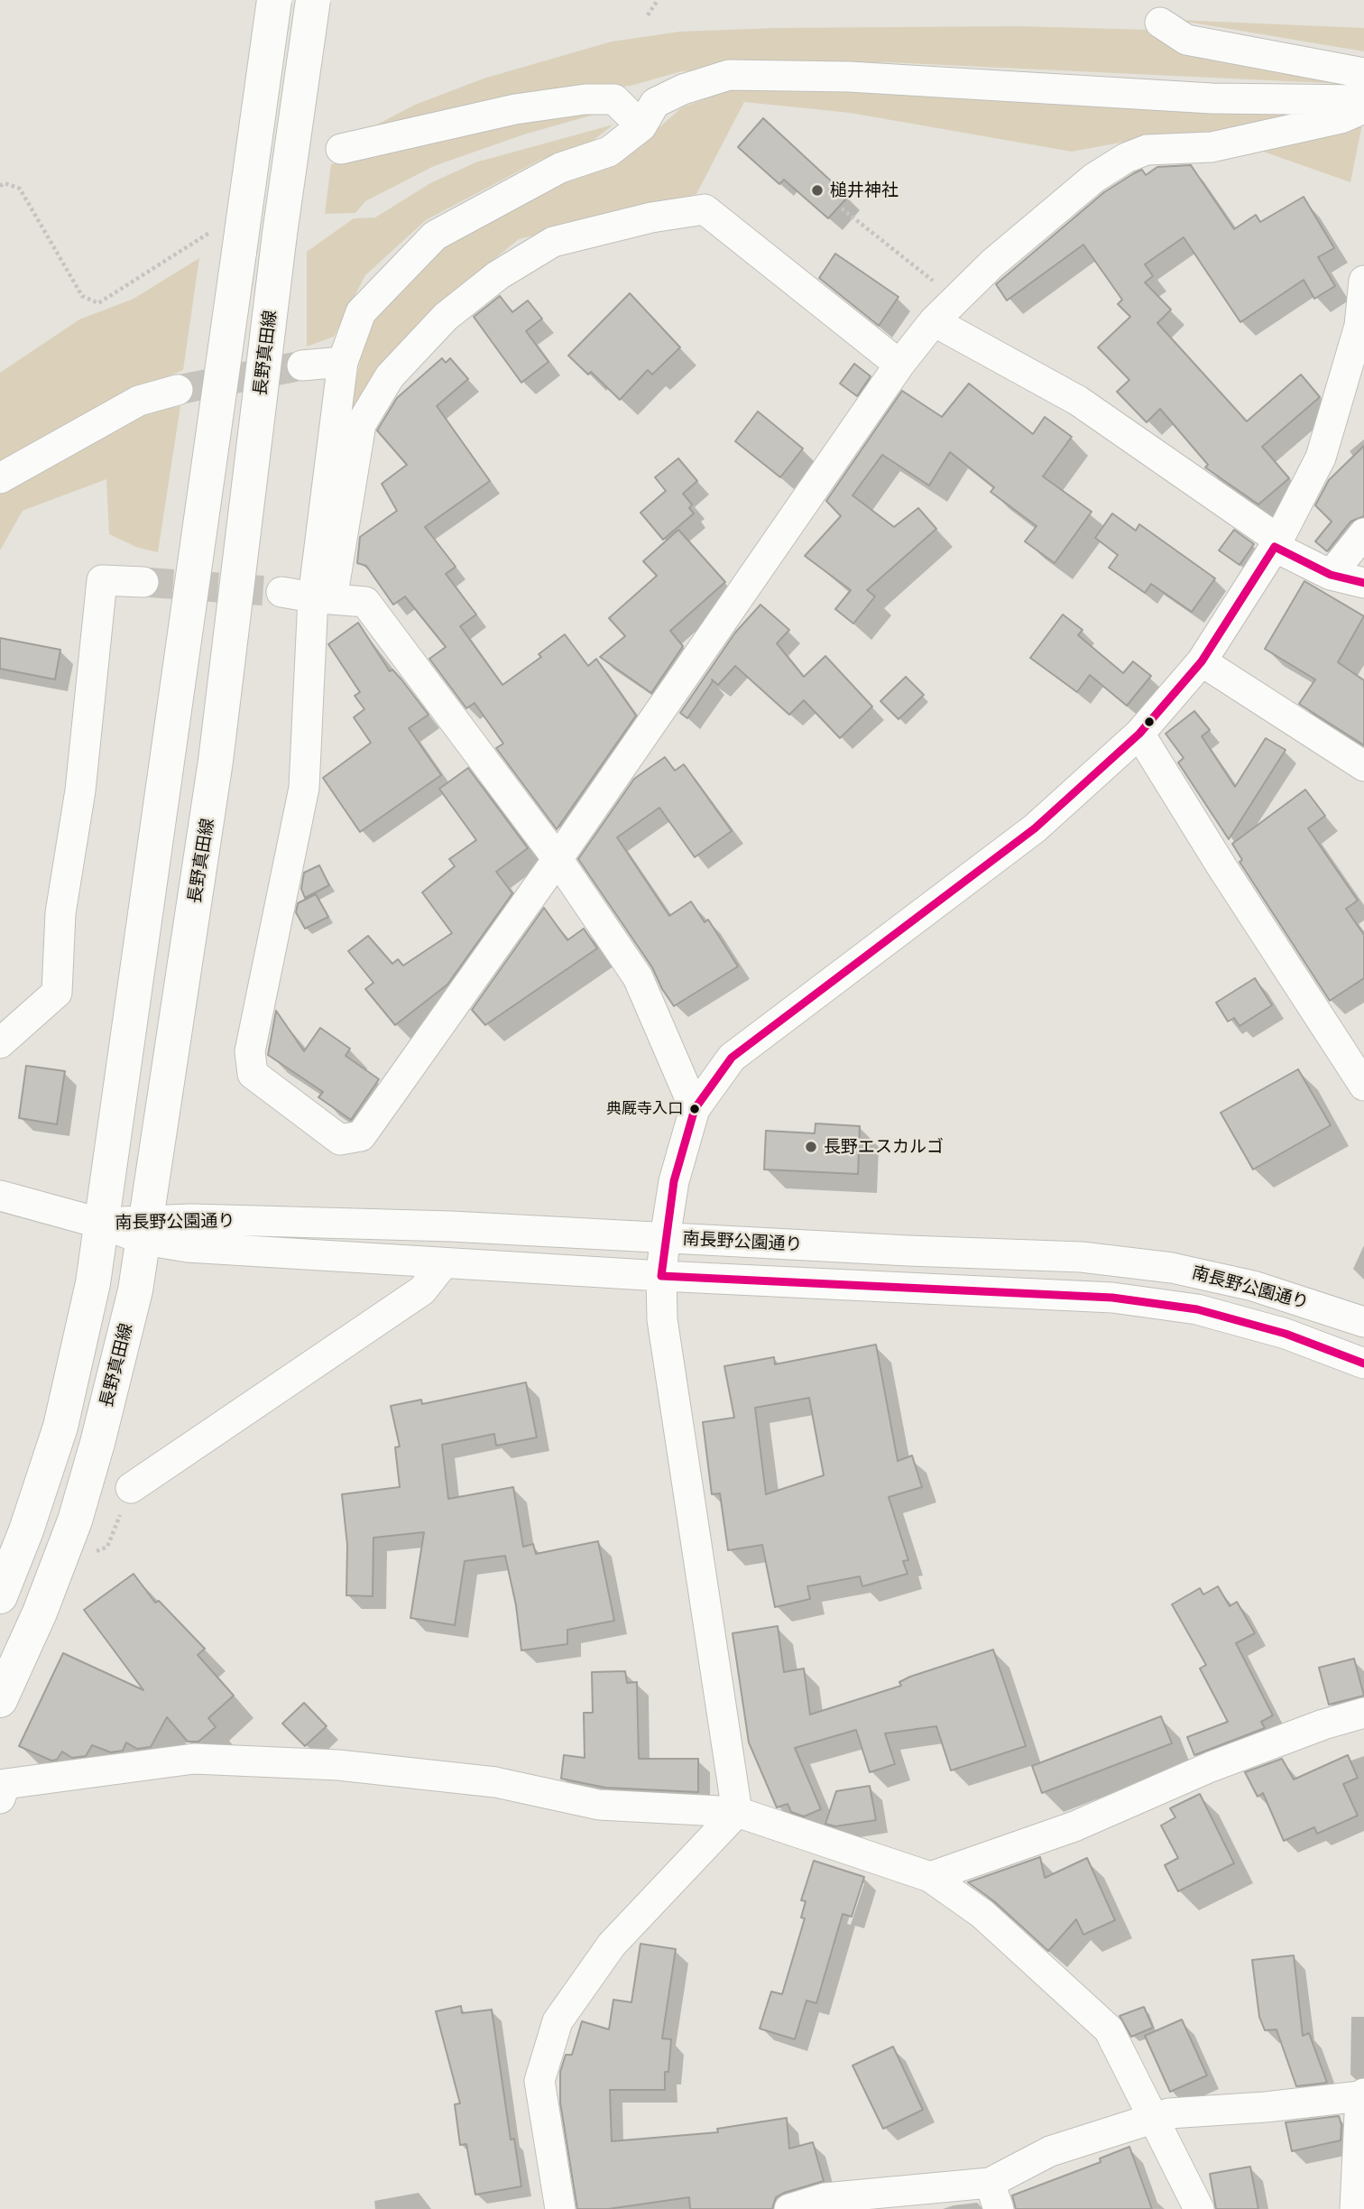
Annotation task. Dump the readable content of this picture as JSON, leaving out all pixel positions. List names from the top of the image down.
{
  "streets": {
    "main road": ["長野真田線"],
    "street": ["南長野公園通り"]
  },
  "crossings": [
    ["長野真田線", "南長野公園通り"]
  ],
  "places": ["槌井神社", "典厩寺入口", "長野エスカルゴ"]
}
